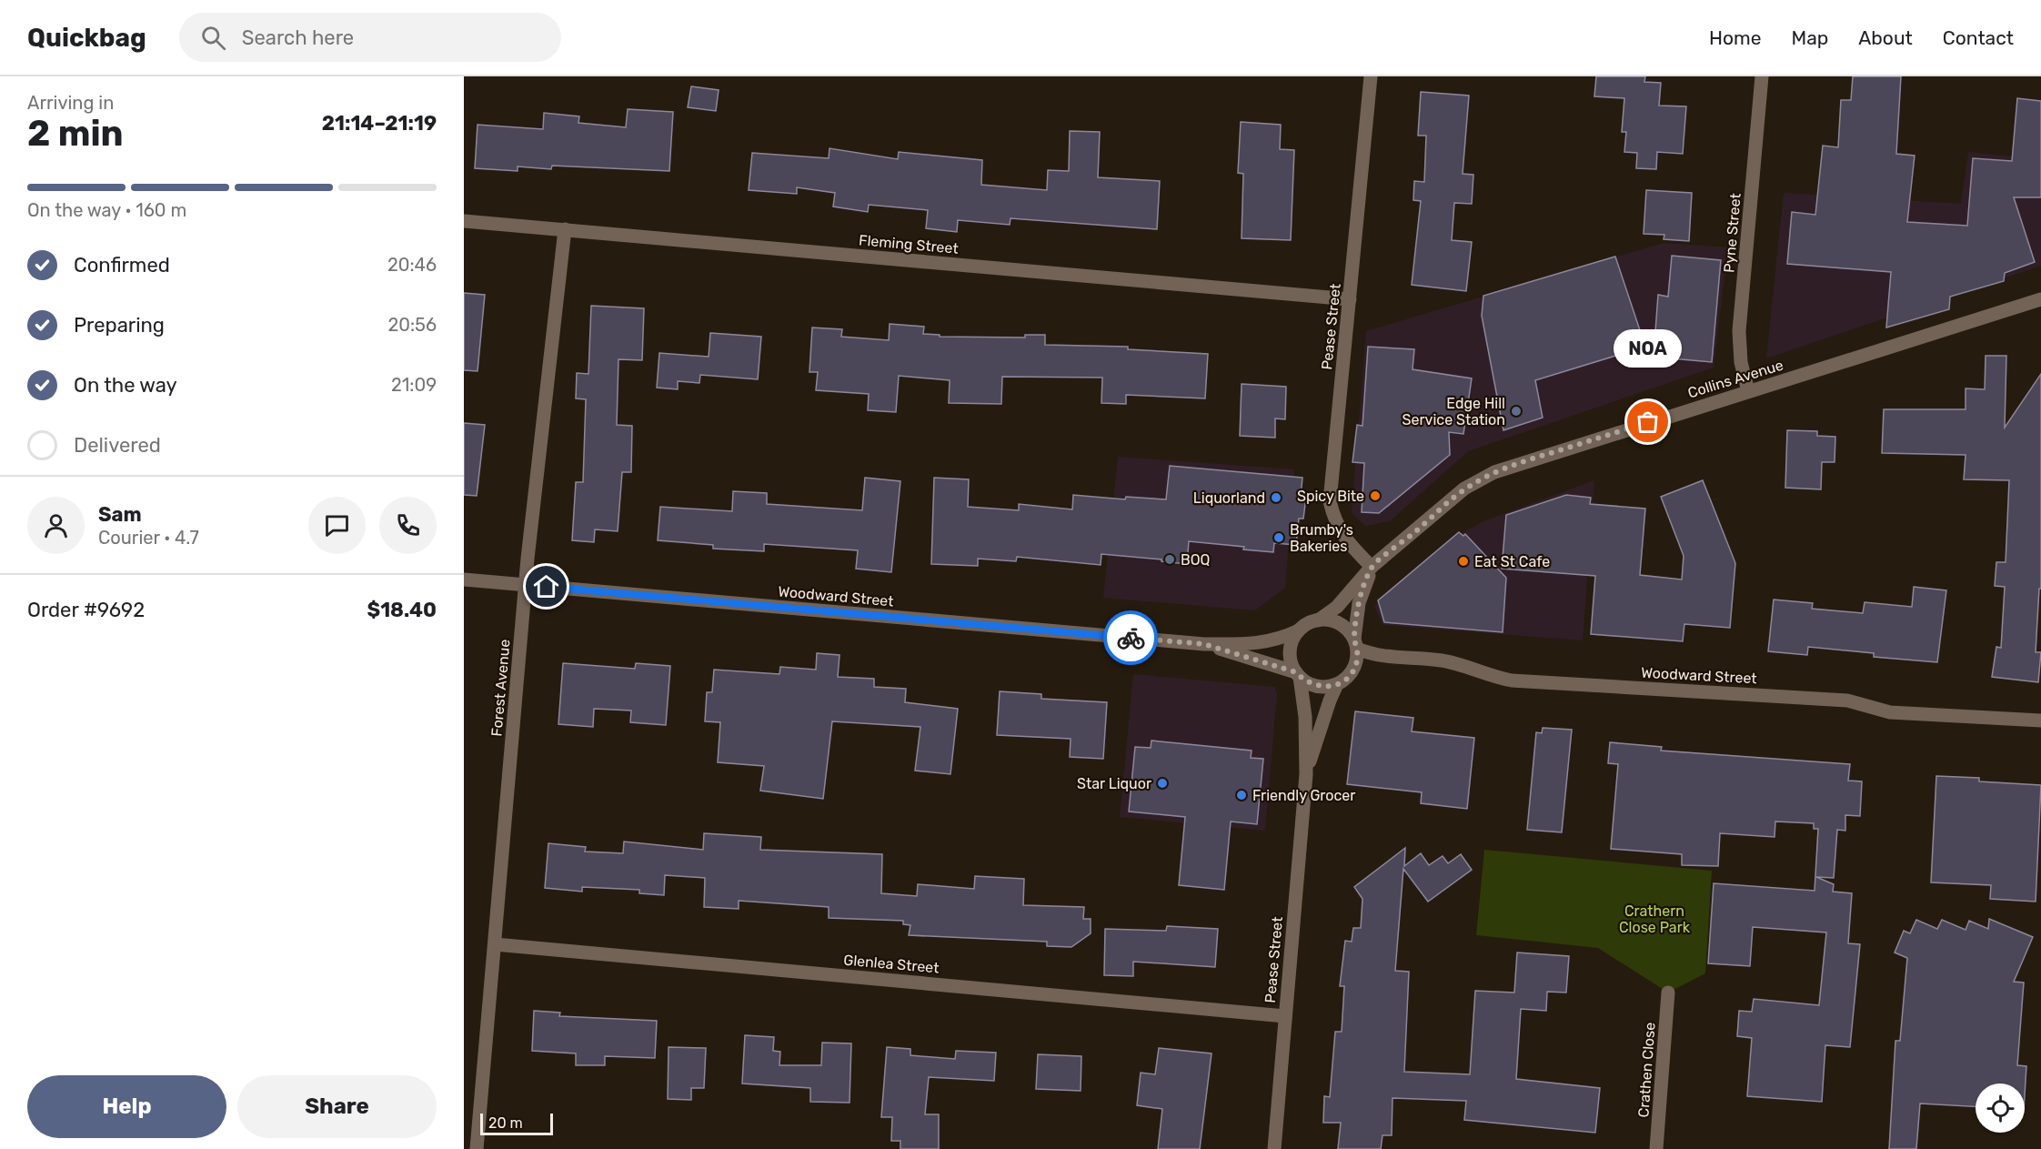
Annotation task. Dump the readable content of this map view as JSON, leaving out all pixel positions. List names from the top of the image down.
{
  "streets": {
    "street": [
      "Pyne Street",
      "Fleming Street",
      "Pease Street",
      "Collins Avenue",
      "Woodward Street",
      "Forest Avenue",
      "Glenlea Street",
      "Crathen Close"
    ]
  },
  "crossings": [
    ["Pyne Street", "Collins Avenue"],
    ["Fleming Street", "Pease Street"],
    ["Fleming Street", "Forest Avenue"],
    ["Pease Street", "Collins Avenue"],
    ["Pease Street", "Woodward Street"],
    ["Pease Street", "Glenlea Street"],
    ["Collins Avenue", "Woodward Street"],
    ["Woodward Street", "Forest Avenue"],
    ["Forest Avenue", "Glenlea Street"]
  ],
  "parks": ["Crathern Close Park"],
  "places": [
    "Edge Hill Service Station",
    "NOA",
    "Spicy Bite",
    "Liquorland",
    "Brumby's Bakeries",
    "BOQ",
    "Eat St Cafe",
    "Star Liquor",
    "Friendly Grocer"
  ],
  "scale_bar": "20 m",
  "page": {
    "header": "Quickbag",
    "search": "Search here",
    "nav": [
      "Home",
      "Map",
      "About",
      "Contact"
    ],
    "heading": ["2 min", "Arriving in", "21:14–21:19"],
    "panel": [
      "Sam",
      "Courier · 4.7",
      "Order #9692",
      "$18.40"
    ],
    "bar": "On the way · 160 m",
    "list": [
      ["Confirmed", "20:46"],
      ["Preparing", "20:56"],
      ["On the way", "21:09"],
      "Delivered"
    ],
    "bubble": "NOA",
    "buttons": ["Help", "Share"],
    "scale": "20 m"
  }
}
